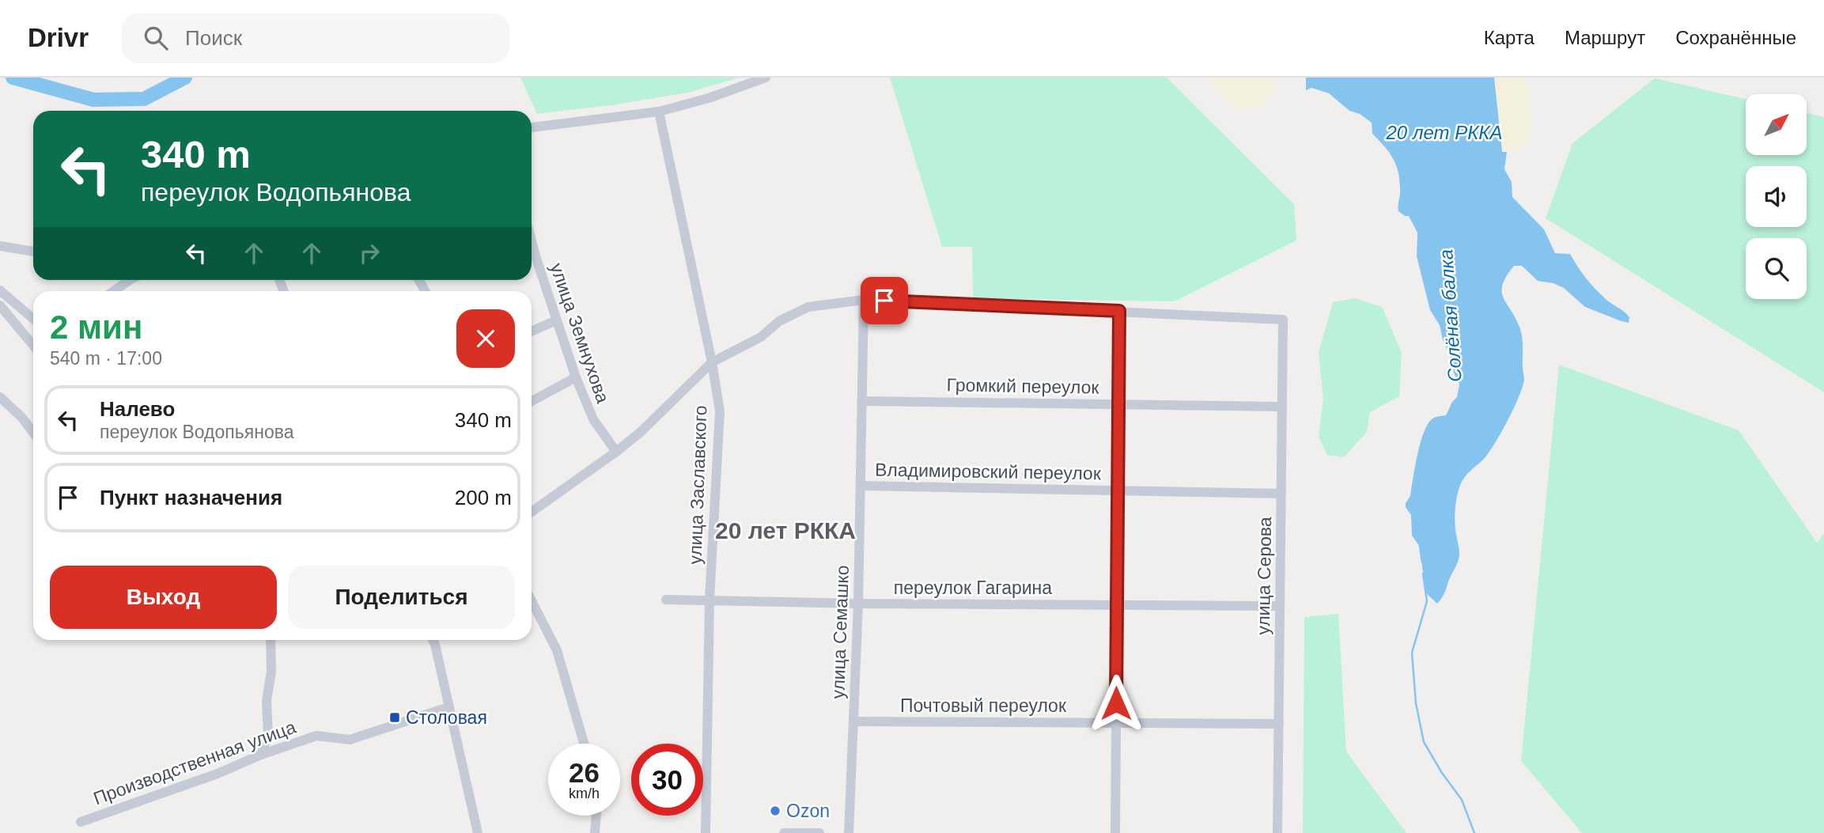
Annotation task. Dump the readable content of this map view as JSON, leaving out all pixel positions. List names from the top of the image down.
{
  "streets": {
    "street": [
      "улица Земнухова",
      "Громкий переулок",
      "Владимировский переулок",
      "улица Заславского",
      "улица Серова",
      "переулок Гагарина",
      "улица Семашко",
      "Почтовый переулок",
      "Производственная улица"
    ]
  },
  "crossings": [
    ["Громкий переулок", "улица Серова"],
    ["Громкий переулок", "улица Семашко"],
    ["Владимировский переулок", "улица Серова"],
    ["Владимировский переулок", "улица Семашко"],
    ["улица Заславского", "переулок Гагарина"],
    ["улица Серова", "переулок Гагарина"],
    ["улица Серова", "Почтовый переулок"],
    ["переулок Гагарина", "улица Семашко"],
    ["улица Семашко", "Почтовый переулок"]
  ],
  "districts": ["20 лет РККА"],
  "water": ["20 лет РККА", "Солёная балка"],
  "places": {
    "transit": ["Столовая"],
    "other": ["Ozon"]
  },
  "north": "top right",
  "page": {
    "header": "Drivr",
    "search": "Поиск",
    "nav": ["Карта", "Маршрут", "Сохранённые"],
    "turn": ["340 m", "переулок Водопьянова"],
    "heading": ["2 мин", "540 m · 17:00"],
    "list": [
      {
        "name": "Налево",
        "note": "переулок Водопьянова",
        "value": "340 m"
      },
      {
        "name": "Пункт назначения",
        "value": "200 m"
      }
    ],
    "buttons": ["Выход", "Поделиться"],
    "speed": "26 km/h",
    "limit": "30"
  }
}
